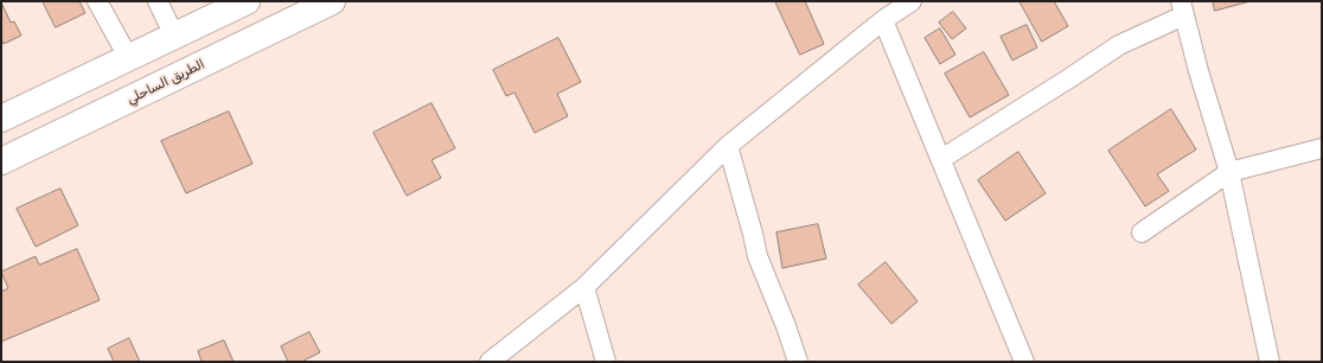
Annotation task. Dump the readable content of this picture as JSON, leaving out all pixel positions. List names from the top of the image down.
{
  "streets": {
    "highway": ["الطريق الساحلي"]
  }
}
